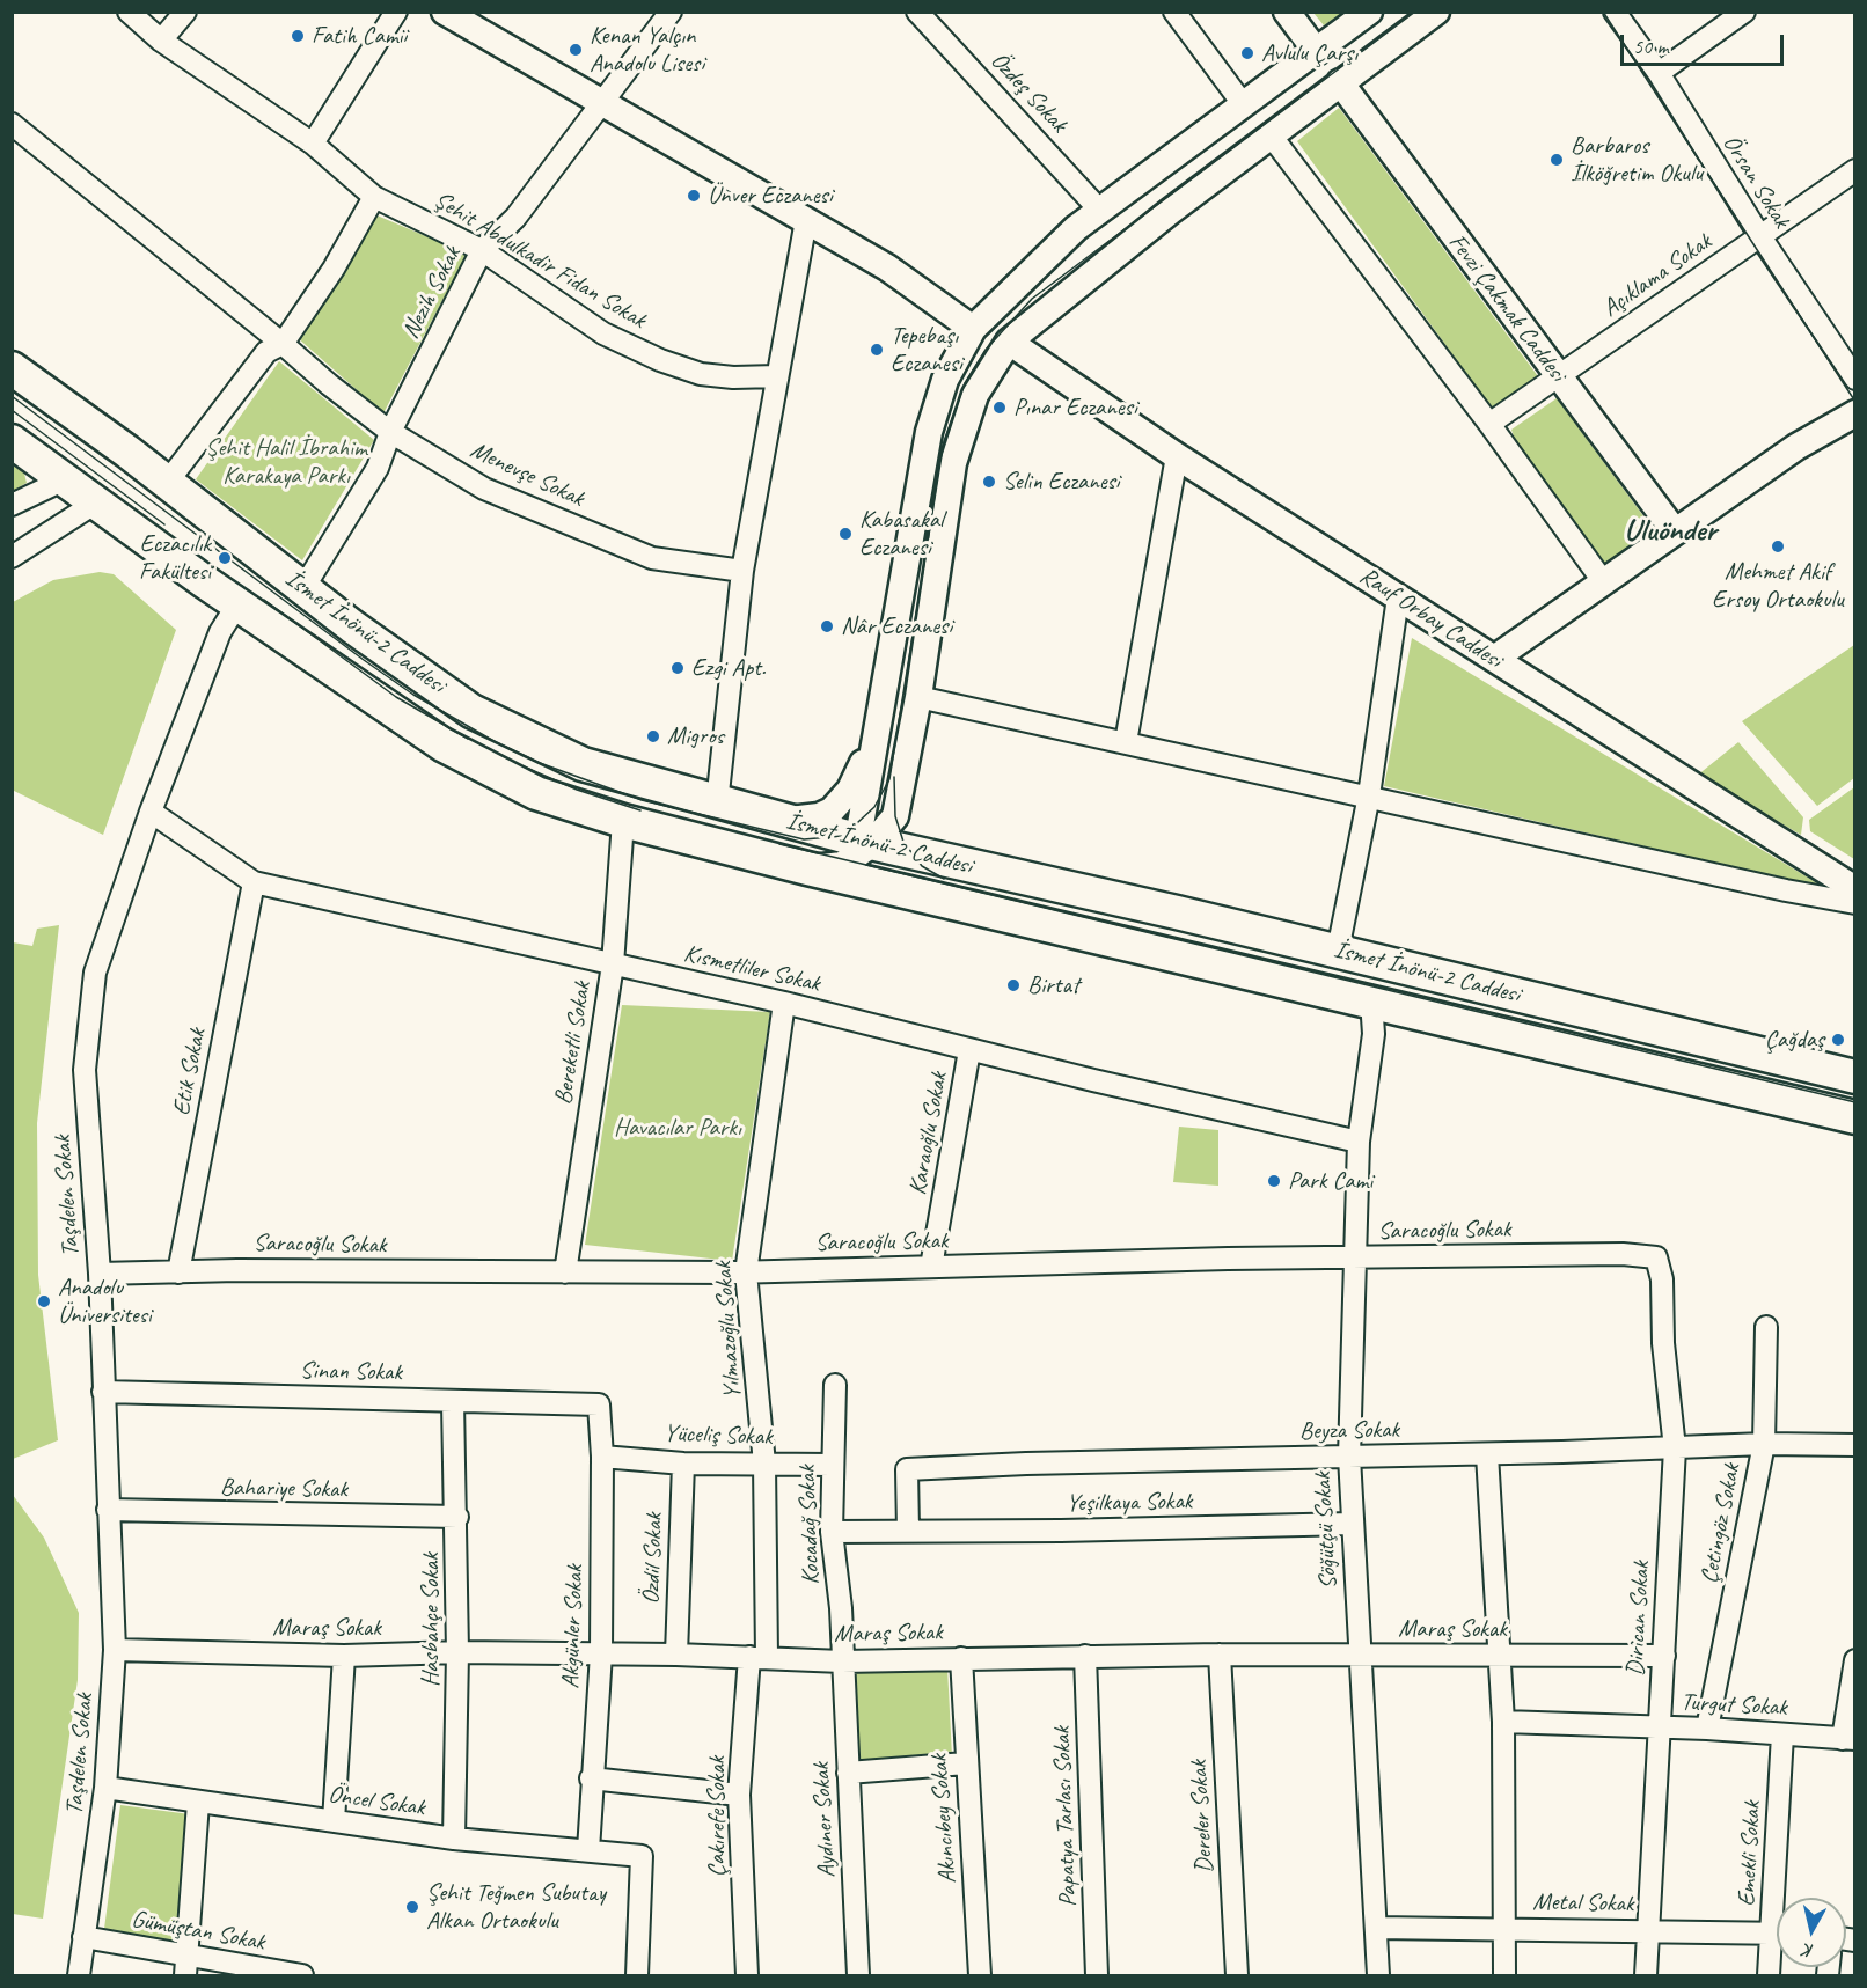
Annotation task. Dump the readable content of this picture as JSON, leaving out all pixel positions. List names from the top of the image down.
{
  "streets": {
    "main road": ["İsmet İnönü-2 Caddesi"],
    "street": [
      "Özdeş Sokak",
      "Örsan Sokak",
      "Şehit Abdulkadir Fidan Sokak",
      "Açıklama Sokak",
      "Nezih Sokak",
      "Fevzi Çakmak Caddesi",
      "Menevşe Sokak",
      "Rauf Orbay Caddesi",
      "Kısmetliler Sokak",
      "Bereketli Sokak",
      "Etik Sokak",
      "Karaoğlu Sokak",
      "Taşdelen Sokak",
      "Saracoğlu Sokak",
      "Yılmazoğlu Sokak",
      "Sinan Sokak",
      "Beyza Sokak",
      "Yüceliş Sokak",
      "Bahariye Sokak",
      "Yeşilkaya Sokak",
      "Çetingöz Sokak",
      "Kocadağ Sokak",
      "Söğütçü Sokak",
      "Özdil Sokak",
      "Dirican Sokak",
      "Hasbahçe Sokak",
      "Akgünler Sokak",
      "Maraş Sokak",
      "Turgut Sokak",
      "Öncel Sokak",
      "Çakırefe Sokak",
      "Papatya Tarlası Sokak",
      "Dereler Sokak",
      "Akıncıbey Sokak",
      "Aydıner Sokak",
      "Emekli Sokak",
      "Metal Sokak",
      "Gümüştan Sokak"
    ]
  },
  "crossings": [
    ["Örsan Sokak", "Açıklama Sokak"],
    ["Şehit Abdulkadir Fidan Sokak", "Nezih Sokak"],
    ["Açıklama Sokak", "Fevzi Çakmak Caddesi"],
    ["Nezih Sokak", "Menevşe Sokak"],
    ["Nezih Sokak", "İsmet İnönü-2 Caddesi"],
    ["İsmet İnönü-2 Caddesi", "Bereketli Sokak"],
    ["İsmet İnönü-2 Caddesi", "Taşdelen Sokak"],
    ["İsmet İnönü-2 Caddesi", "Söğütçü Sokak"],
    ["Kısmetliler Sokak", "Bereketli Sokak"],
    ["Kısmetliler Sokak", "Etik Sokak"],
    ["Kısmetliler Sokak", "Karaoğlu Sokak"],
    ["Kısmetliler Sokak", "Taşdelen Sokak"],
    ["Kısmetliler Sokak", "Yılmazoğlu Sokak"],
    ["Kısmetliler Sokak", "Söğütçü Sokak"],
    ["Bereketli Sokak", "Saracoğlu Sokak"],
    ["Etik Sokak", "Saracoğlu Sokak"],
    ["Karaoğlu Sokak", "Saracoğlu Sokak"],
    ["Taşdelen Sokak", "Saracoğlu Sokak"],
    ["Taşdelen Sokak", "Sinan Sokak"],
    ["Taşdelen Sokak", "Bahariye Sokak"],
    ["Taşdelen Sokak", "Maraş Sokak"],
    ["Taşdelen Sokak", "Öncel Sokak"],
    ["Taşdelen Sokak", "Gümüştan Sokak"],
    ["Saracoğlu Sokak", "Yılmazoğlu Sokak"],
    ["Saracoğlu Sokak", "Söğütçü Sokak"],
    ["Saracoğlu Sokak", "Dirican Sokak"],
    ["Yılmazoğlu Sokak", "Yüceliş Sokak"],
    ["Yılmazoğlu Sokak", "Maraş Sokak"],
    ["Yılmazoğlu Sokak", "Çakırefe Sokak"],
    ["Sinan Sokak", "Hasbahçe Sokak"],
    ["Sinan Sokak", "Akgünler Sokak"],
    ["Beyza Sokak", "Yeşilkaya Sokak"],
    ["Beyza Sokak", "Çetingöz Sokak"],
    ["Beyza Sokak", "Söğütçü Sokak"],
    ["Beyza Sokak", "Dirican Sokak"],
    ["Yüceliş Sokak", "Kocadağ Sokak"],
    ["Yüceliş Sokak", "Özdil Sokak"],
    ["Yüceliş Sokak", "Akgünler Sokak"],
    ["Bahariye Sokak", "Hasbahçe Sokak"],
    ["Yeşilkaya Sokak", "Kocadağ Sokak"],
    ["Yeşilkaya Sokak", "Söğütçü Sokak"],
    ["Çetingöz Sokak", "Turgut Sokak"],
    ["Kocadağ Sokak", "Maraş Sokak"],
    ["Kocadağ Sokak", "Aydıner Sokak"],
    ["Söğütçü Sokak", "Maraş Sokak"],
    ["Söğütçü Sokak", "Metal Sokak"],
    ["Özdil Sokak", "Maraş Sokak"],
    ["Dirican Sokak", "Maraş Sokak"],
    ["Dirican Sokak", "Turgut Sokak"],
    ["Dirican Sokak", "Metal Sokak"],
    ["Hasbahçe Sokak", "Maraş Sokak"],
    ["Hasbahçe Sokak", "Öncel Sokak"],
    ["Akgünler Sokak", "Maraş Sokak"],
    ["Akgünler Sokak", "Öncel Sokak"],
    ["Maraş Sokak", "Çakırefe Sokak"],
    ["Maraş Sokak", "Papatya Tarlası Sokak"],
    ["Maraş Sokak", "Dereler Sokak"],
    ["Maraş Sokak", "Akıncıbey Sokak"],
    ["Maraş Sokak", "Aydıner Sokak"],
    ["Turgut Sokak", "Emekli Sokak"]
  ],
  "districts": ["Uluönder"],
  "parks": ["Şehit Halil İbrahim Karakaya Parkı", "Havacılar Parkı"],
  "places": [
    "Fatih Camii",
    "Kenan Yalçın Anadolu Lisesi",
    "Avlulu Çarşı",
    "Barbaros İlköğretim Okulu",
    "Ünver Eczanesi",
    "Tepebaşı Eczanesi",
    "Pınar Eczanesi",
    "Selin Eczanesi",
    "Kabasakal Eczanesi",
    "Mehmet Akif Ersoy Ortaokulu",
    "Eczacılık Fakültesi",
    "Nâr Eczanesi",
    "Ezgi Apt.",
    "Migros",
    "Birtat",
    "Çağdaş",
    "Park Cami",
    "Anadolu Üniversitesi",
    "Şehit Teğmen Subutay Alkan Ortaokulu"
  ],
  "scale_bar": "50 m",
  "north": "bottom"
}
